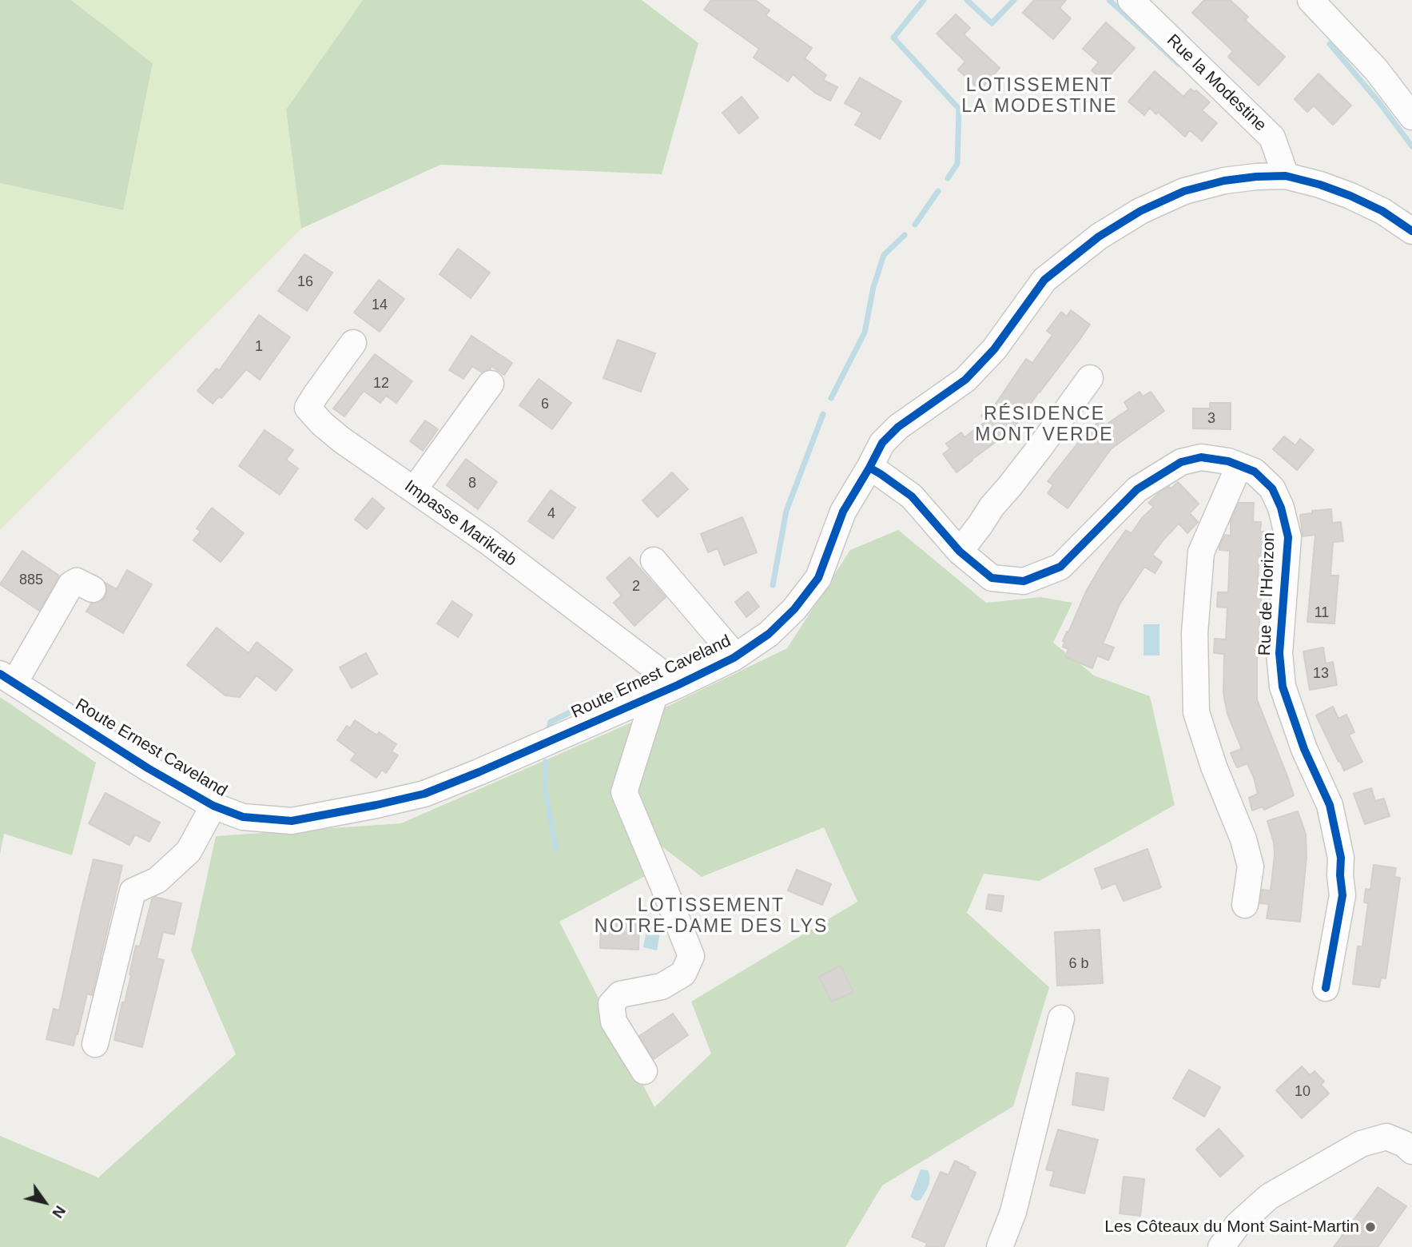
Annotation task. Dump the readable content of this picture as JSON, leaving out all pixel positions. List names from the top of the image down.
{
  "streets": {
    "street": [
      "Rue la Modestine",
      "Impasse Marikrab",
      "Rue de l'Horizon",
      "Route Ernest Caveland"
    ]
  },
  "crossings": [
    ["Rue la Modestine", "Route Ernest Caveland"],
    ["Impasse Marikrab", "Route Ernest Caveland"],
    ["Rue de l'Horizon", "Route Ernest Caveland"]
  ],
  "districts": ["LOTISSEMENT LA MODESTINE", "RÉSIDENCE MONT VERDE", "LOTISSEMENT NOTRE-DAME DES LYS"],
  "places": ["Les Côteaux du Mont Saint-Martin"],
  "house_numbers": [
    "16",
    "14",
    "1",
    "12",
    "6",
    "3",
    "8",
    "4",
    "885",
    "2",
    "11",
    "13",
    "6 b",
    "10"
  ],
  "north": "bottom right"
}
